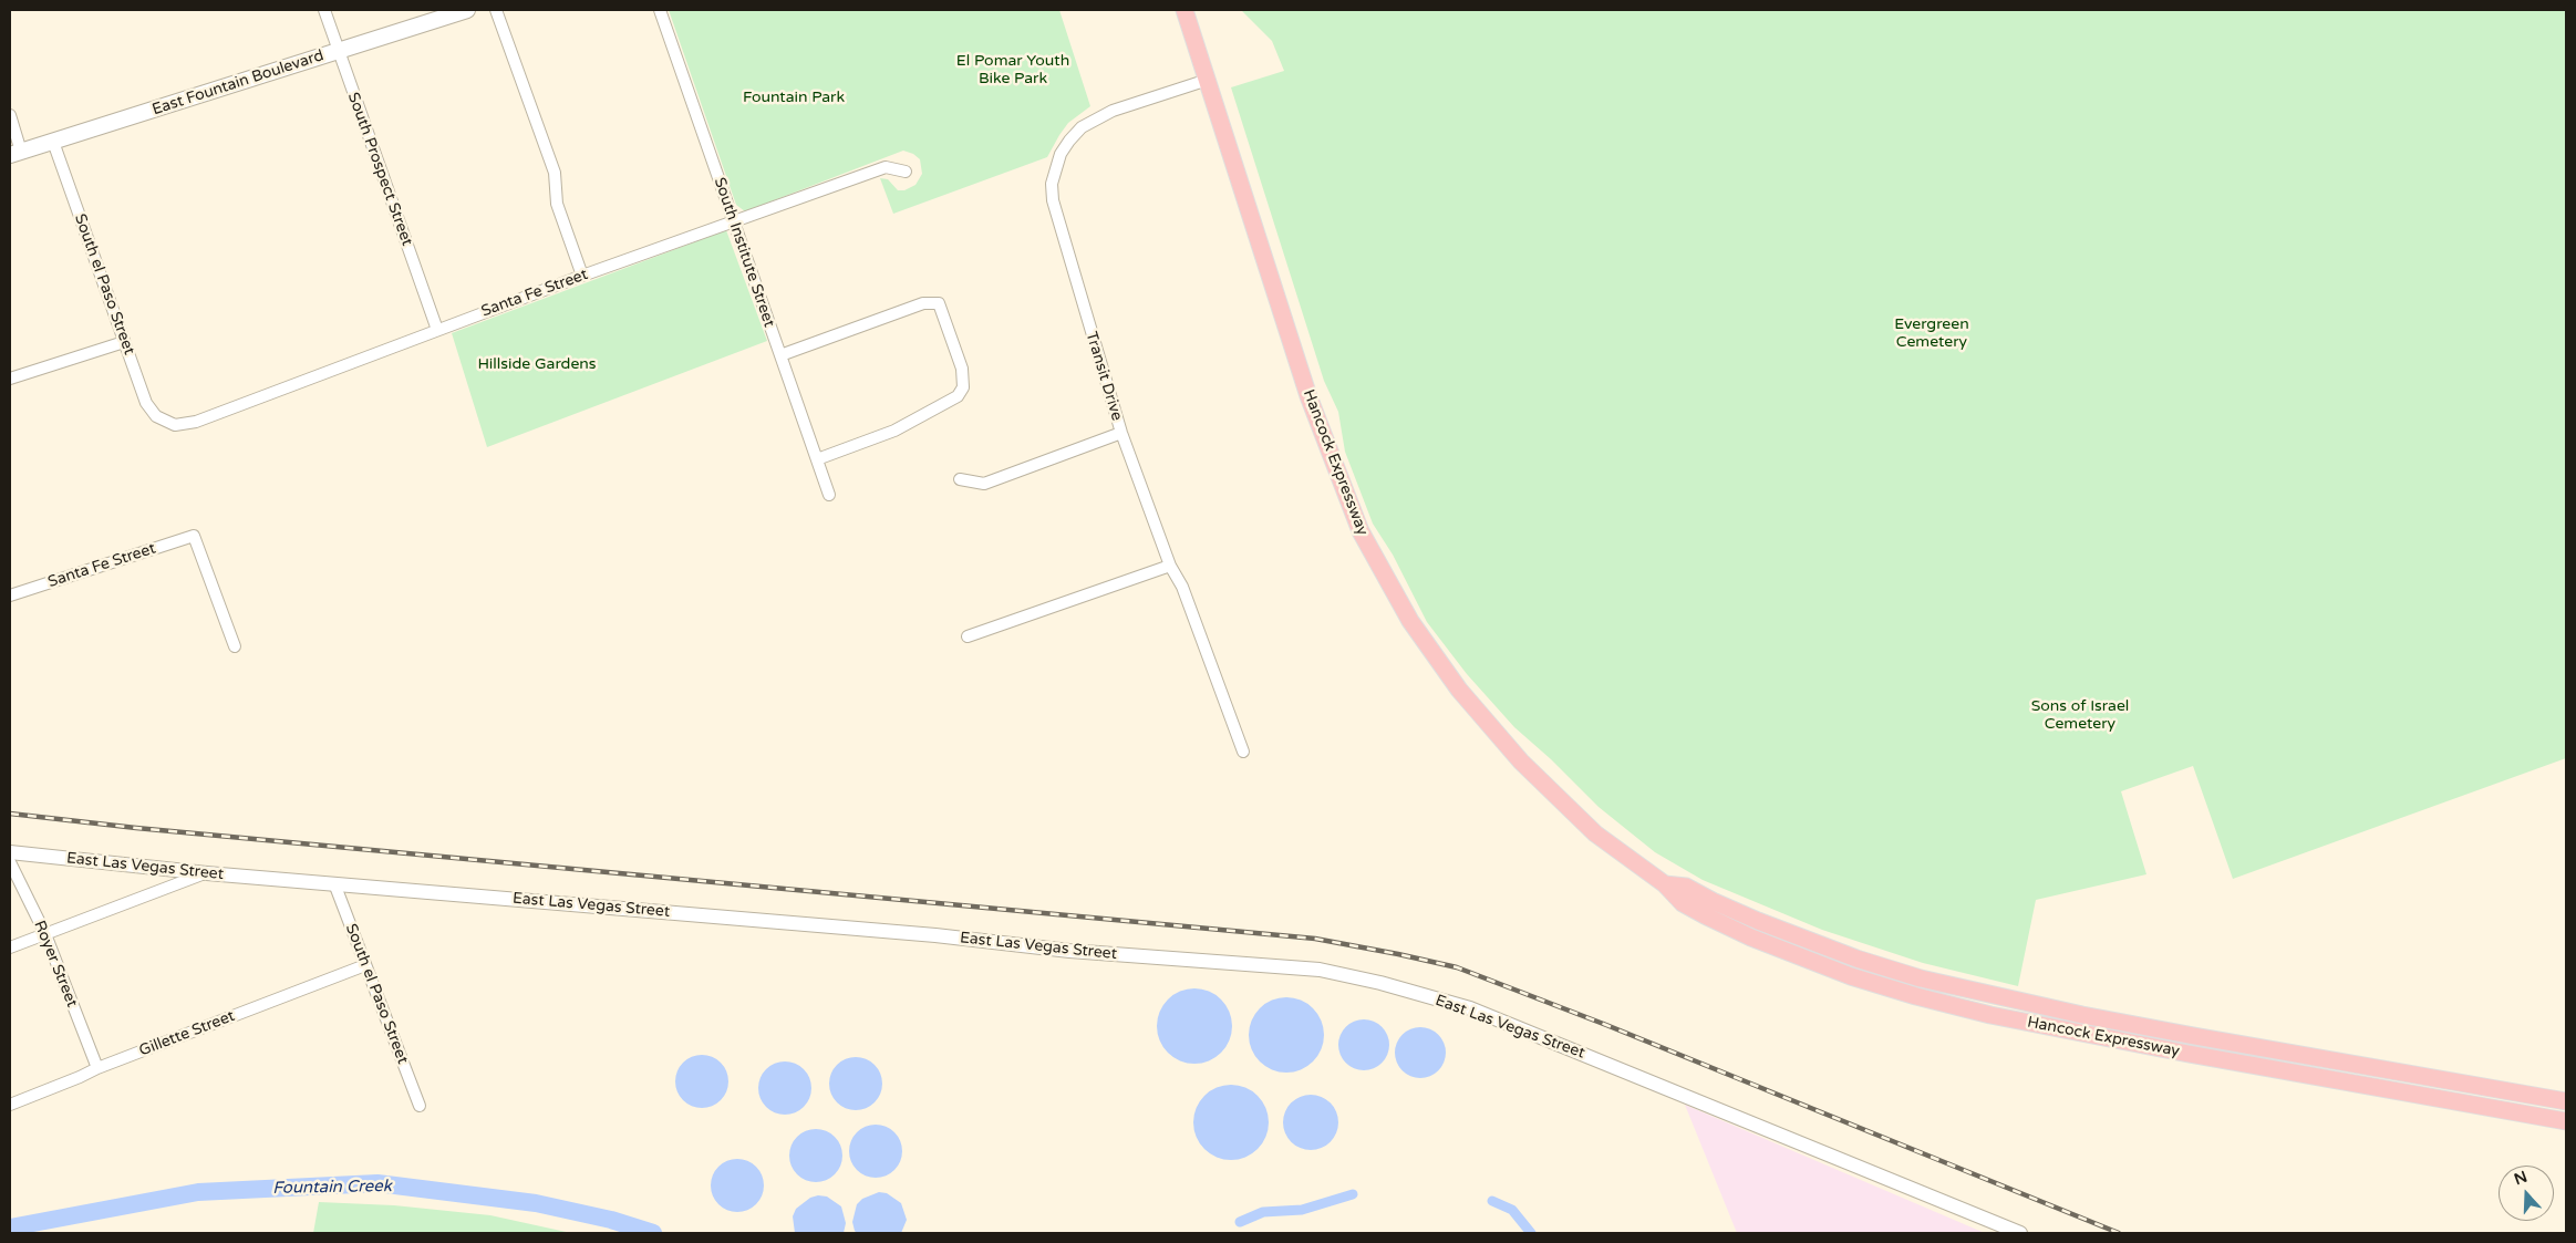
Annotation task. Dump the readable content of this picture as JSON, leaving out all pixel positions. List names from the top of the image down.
{
  "streets": {
    "main road": ["East Fountain Boulevard", "Hancock Expressway"],
    "street": [
      "South Prospect Street",
      "South Institute Street",
      "South el Paso Street",
      "Santa Fe Street",
      "Transit Drive",
      "East Las Vegas Street",
      "Royer Street",
      "Gillette Street"
    ]
  },
  "crossings": [
    ["East Fountain Boulevard", "South Prospect Street"],
    ["East Fountain Boulevard", "South el Paso Street"],
    ["South Prospect Street", "Santa Fe Street"],
    ["South Institute Street", "Santa Fe Street"],
    ["South el Paso Street", "Santa Fe Street"],
    ["South el Paso Street", "East Las Vegas Street"],
    ["South el Paso Street", "Gillette Street"],
    ["Transit Drive", "Hancock Expressway"],
    ["Royer Street", "Gillette Street"]
  ],
  "water": ["Fountain Creek"],
  "parks": [
    "El Pomar Youth Bike Park",
    "Fountain Park",
    "Evergreen Cemetery",
    "Hillside Gardens",
    "Sons of Israel Cemetery"
  ],
  "north": "top"
}
